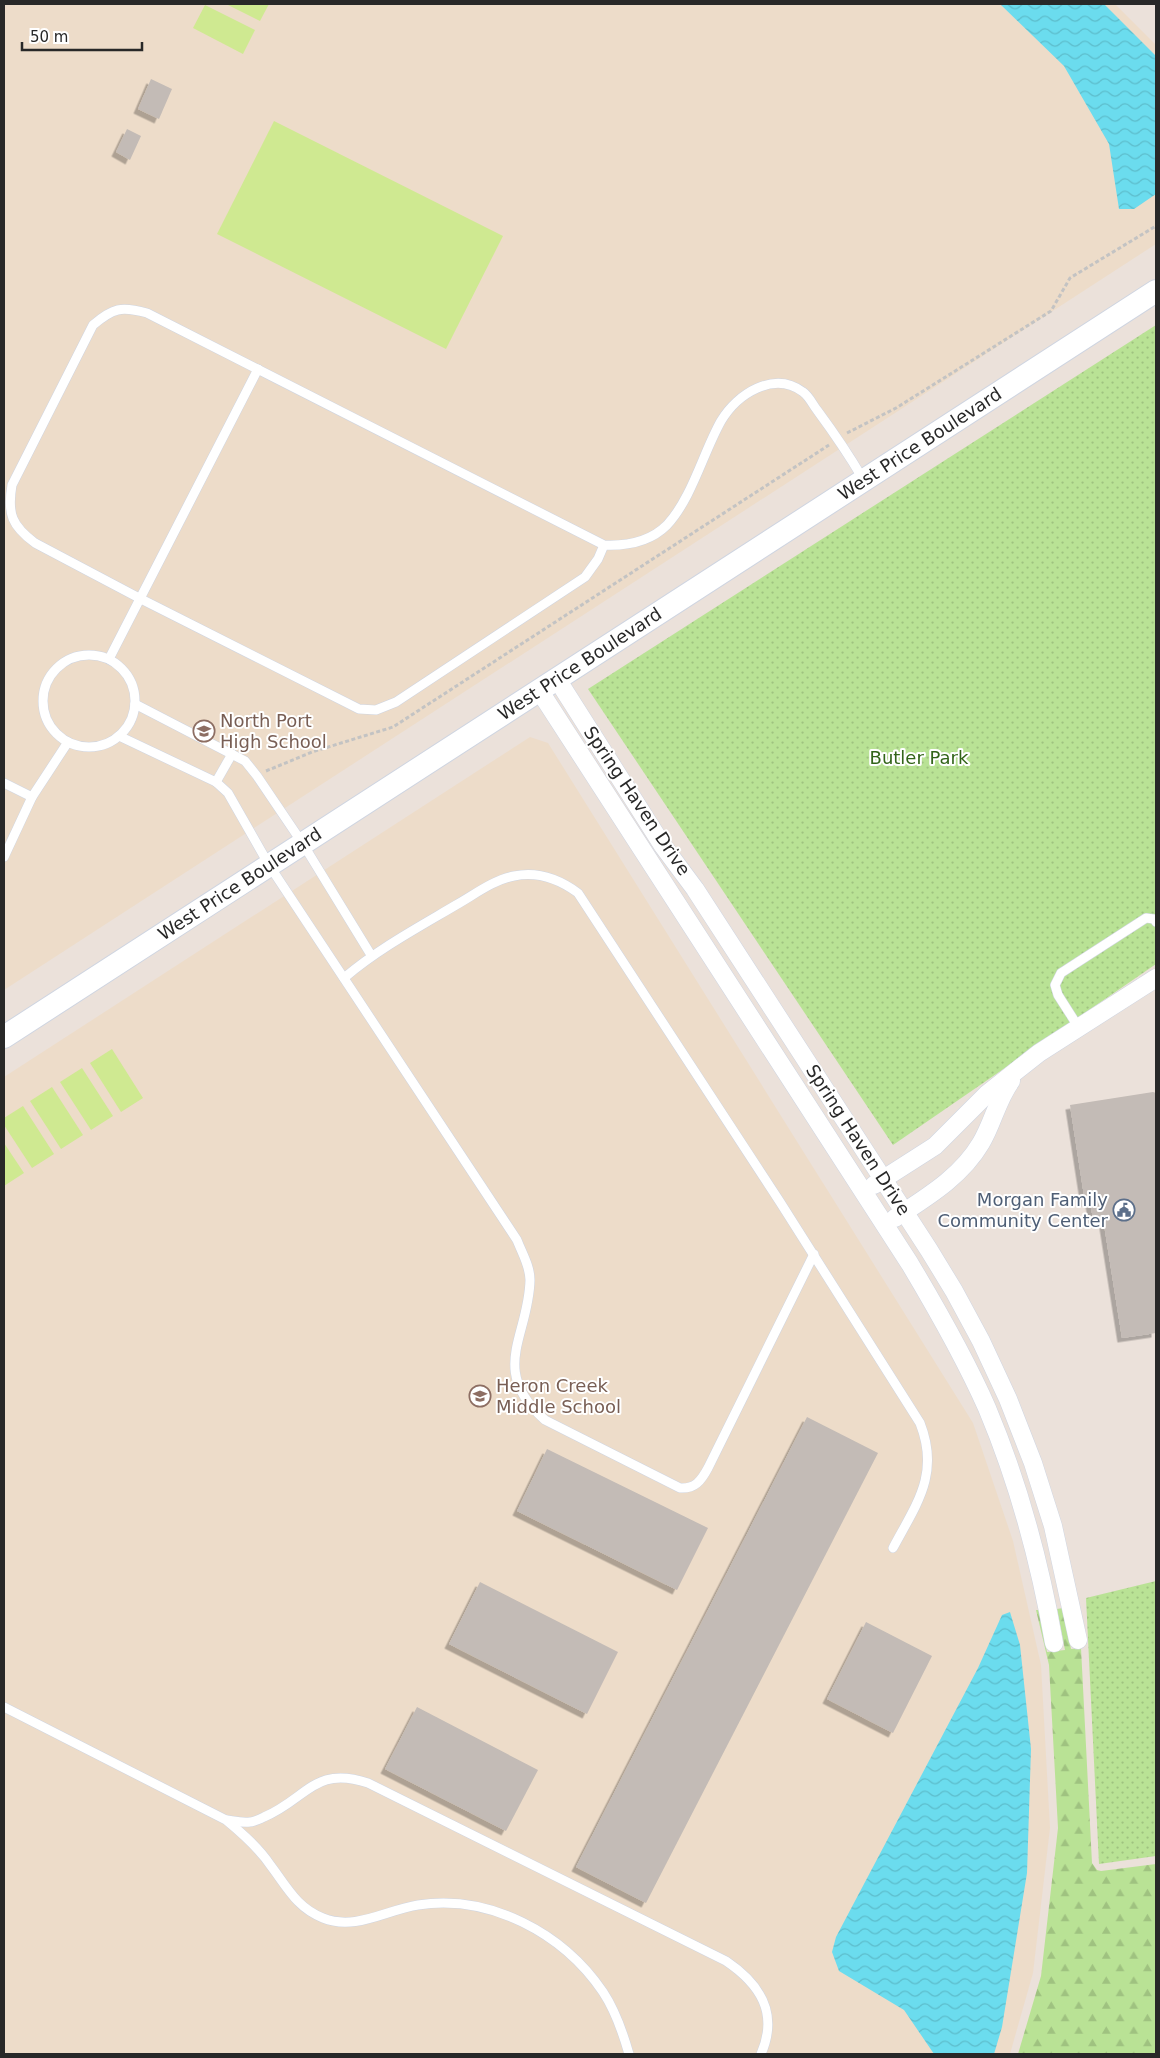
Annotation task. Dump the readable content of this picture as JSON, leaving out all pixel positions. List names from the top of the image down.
{
  "streets": {
    "street": ["West Price Boulevard", "Spring Haven Drive"]
  },
  "crossings": [
    ["West Price Boulevard", "Spring Haven Drive"]
  ],
  "parks": ["Butler Park"],
  "places": {
    "school or university": ["North Port High School", "Heron Creek Middle School"],
    "public building": ["Morgan Family Community Center"]
  },
  "scale_bar": "50 m"
}
